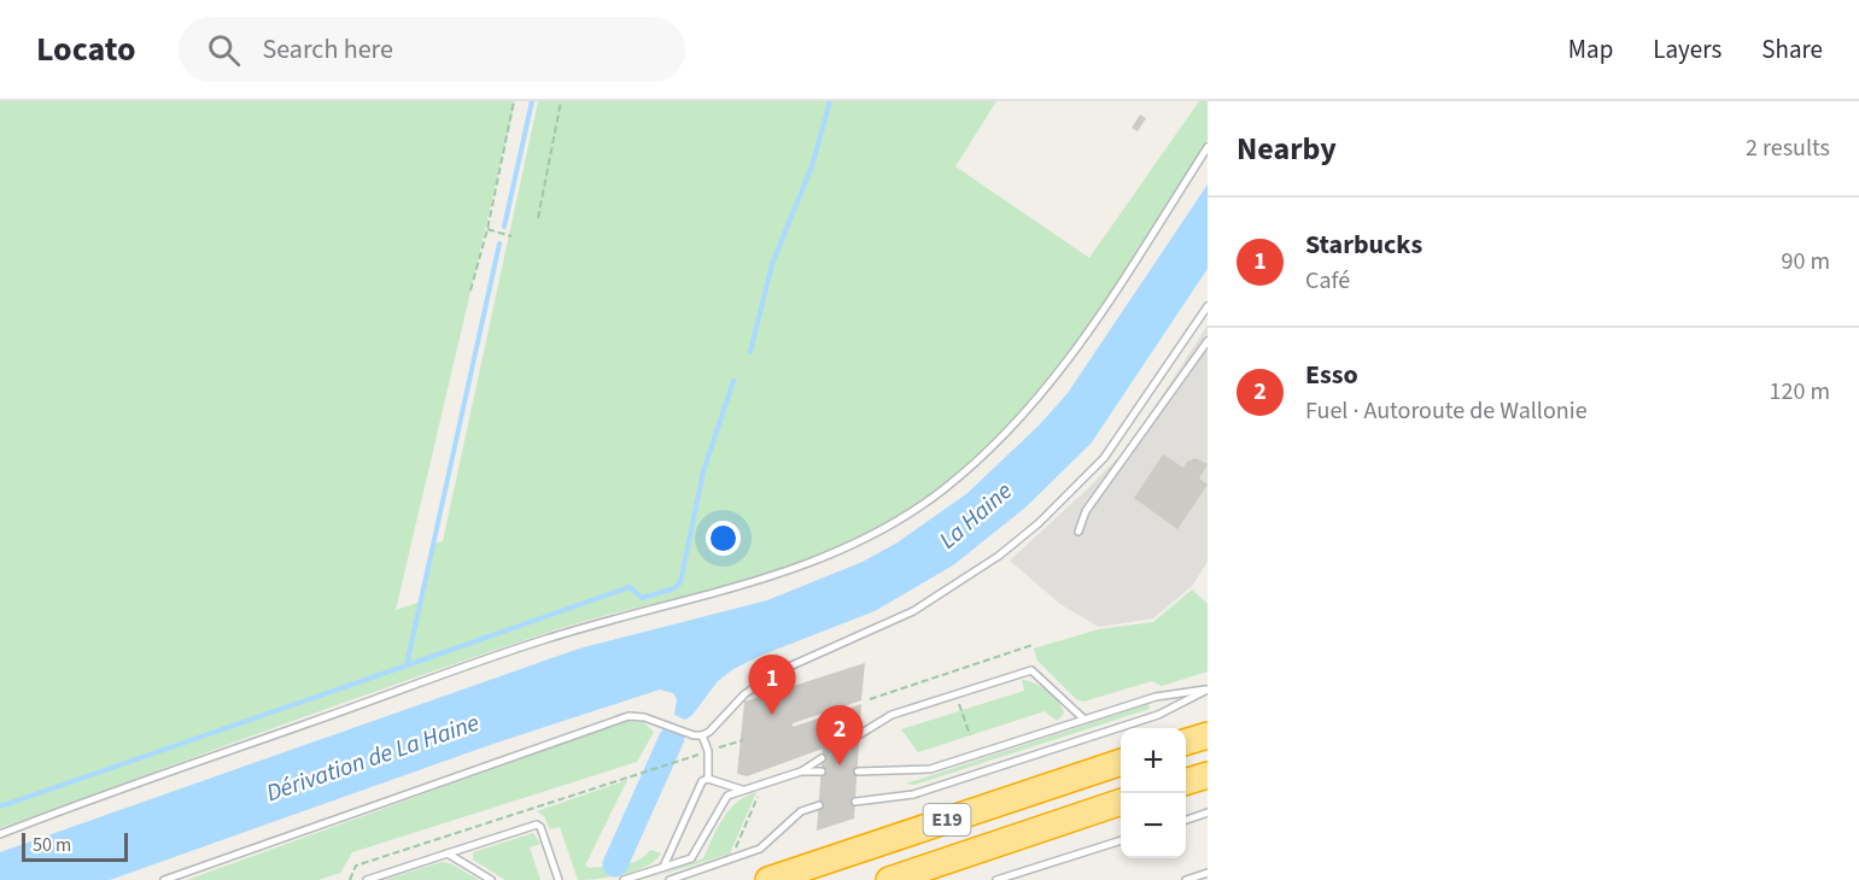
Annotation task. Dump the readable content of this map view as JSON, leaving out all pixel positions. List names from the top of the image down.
{
  "streets": {
    "highway": ["E19"]
  },
  "water": ["La Haine", "Dérivation de La Haine"],
  "scale_bar": "50 m",
  "page": {
    "header": "Locato",
    "search": "Search here",
    "nav": ["Map", "Layers", "Share"],
    "heading": ["Nearby", "2 results"],
    "list": [
      {
        "mark": "1",
        "name": "Starbucks",
        "note": "Café",
        "value": "90 m"
      },
      {
        "mark": "2",
        "name": "Esso",
        "note": "Fuel · Autoroute de Wallonie",
        "value": "120 m"
      }
    ],
    "pins": ["1", "2"],
    "map_buttons": ["+", "−"],
    "scale": "50 m"
  }
}
